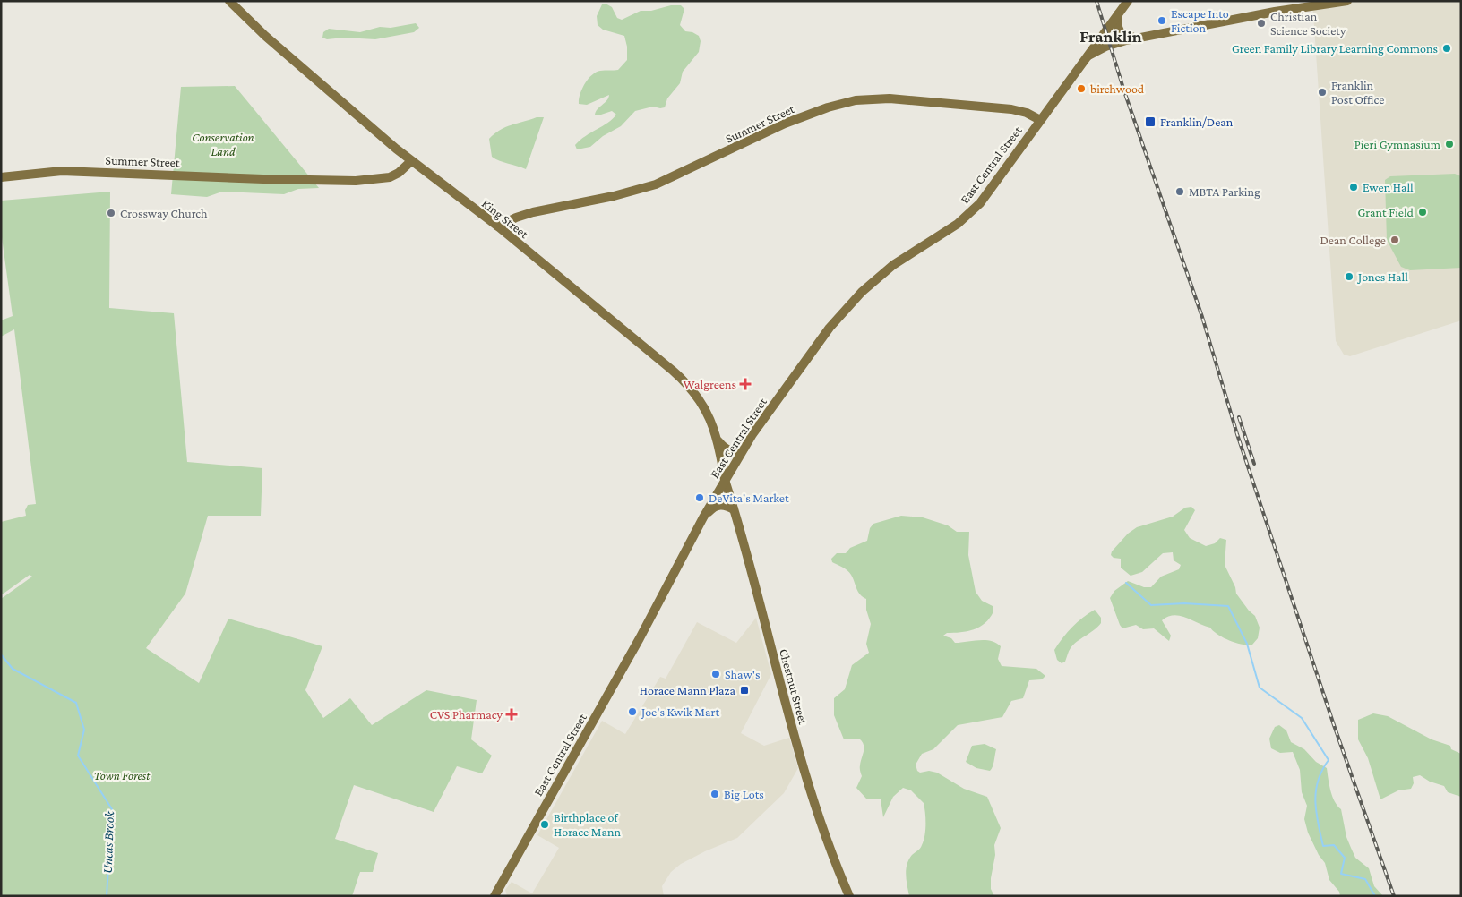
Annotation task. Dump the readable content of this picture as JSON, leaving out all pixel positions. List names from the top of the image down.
{
  "streets": {
    "main road": [
      "Summer Street",
      "East Central Street",
      "King Street",
      "Chestnut Street"
    ]
  },
  "crossings": [
    ["Summer Street", "East Central Street"],
    ["Summer Street", "King Street"],
    ["East Central Street", "King Street"],
    ["East Central Street", "Chestnut Street"],
    ["King Street", "Chestnut Street"]
  ],
  "districts": ["Franklin"],
  "water": ["Uncas Brook"],
  "parks": ["Conservation Land", "Town Forest"],
  "places": {
    "other": [
      "Escape Into Fiction",
      "Christian Science Society",
      "Green Family Library Learning Commons",
      "birchwood",
      "Franklin Post Office",
      "Pieri Gymnasium",
      "Ewen Hall",
      "MBTA Parking",
      "Grant Field",
      "Crossway Church",
      "Dean College",
      "Jones Hall",
      "DeVita's Market",
      "Shaw's",
      "Joe's Kwik Mart",
      "Big Lots",
      "Birthplace of Horace Mann"
    ],
    "transit": ["Franklin/Dean", "Horace Mann Plaza"],
    "health": ["Walgreens", "CVS Pharmacy"]
  }
}
